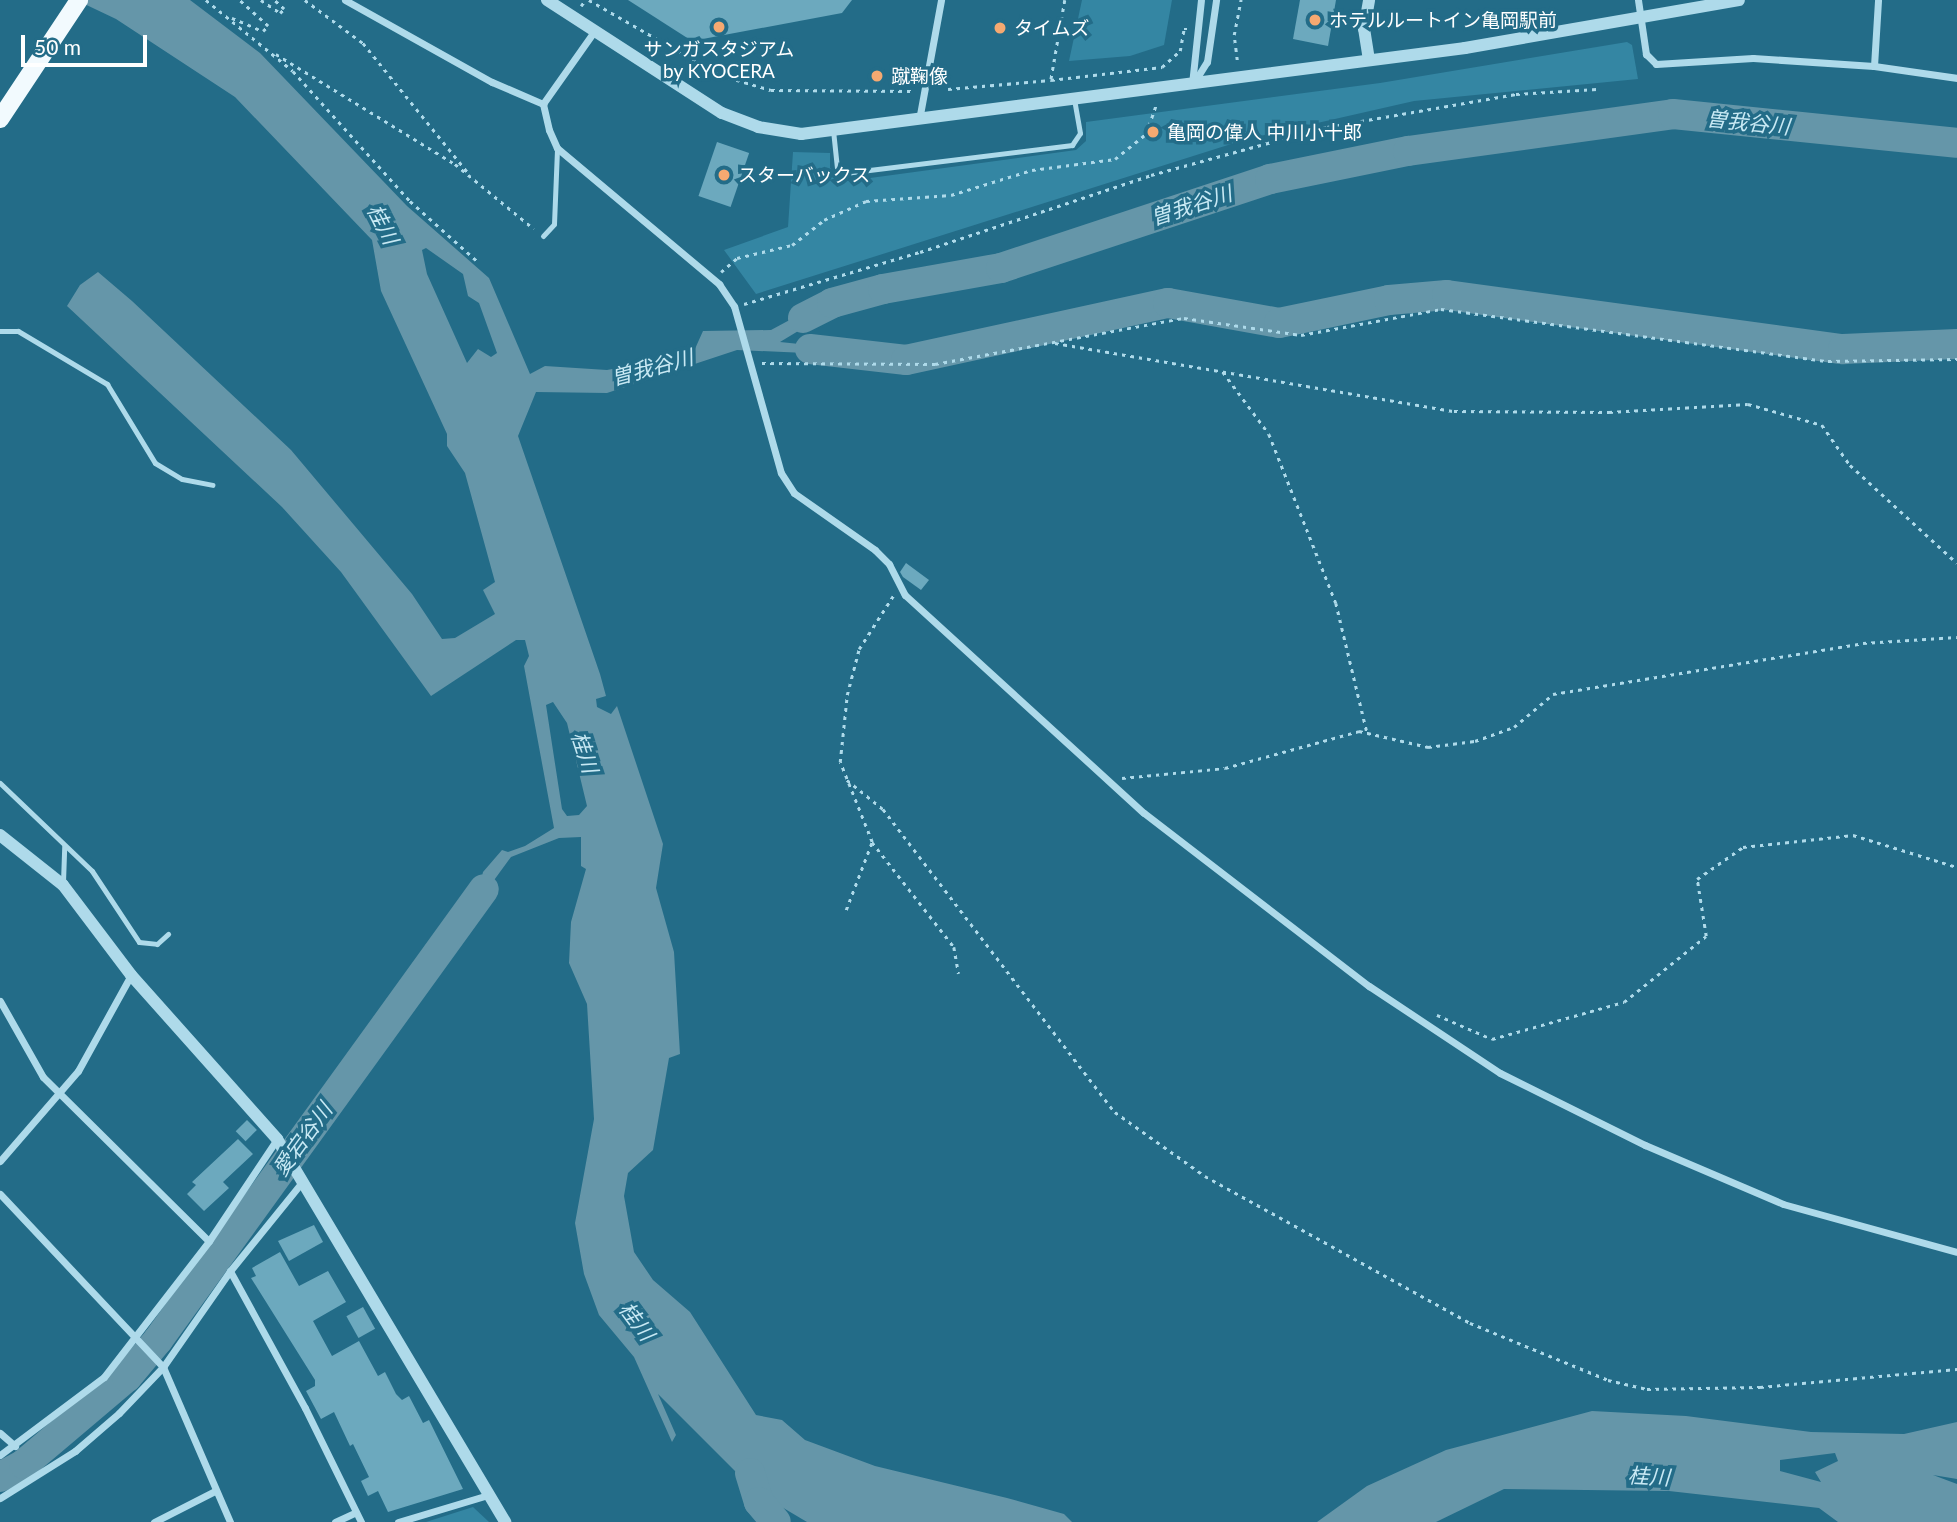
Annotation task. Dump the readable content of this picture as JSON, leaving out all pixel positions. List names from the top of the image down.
{
  "water": ["曽我谷川", "桂川", "愛宕谷川"],
  "places": [
    "ホテルルートイン亀岡駅前",
    "サンガスタジアム by KYOCERA",
    "タイムズ",
    "蹴鞠像",
    "亀岡の偉人 中川小十郎",
    "スターバックス"
  ],
  "scale_bar": "50 m"
}
